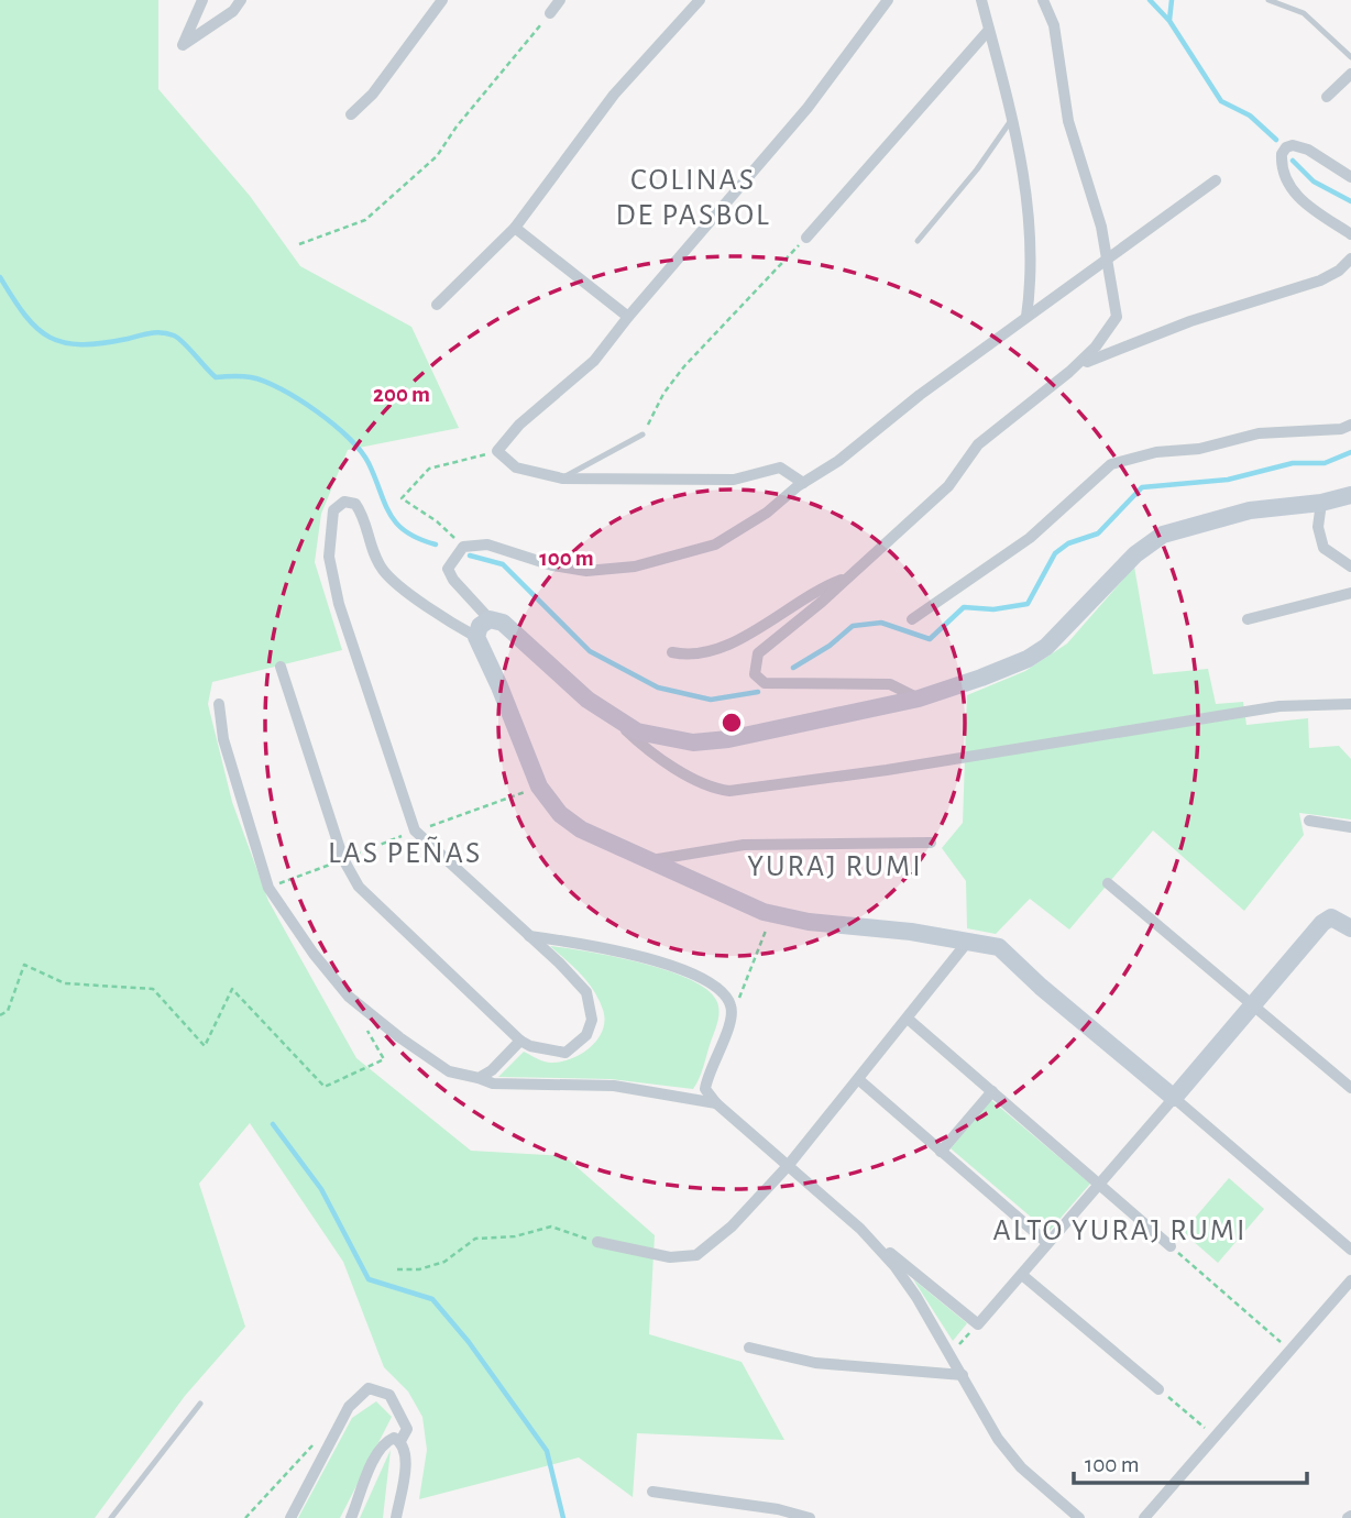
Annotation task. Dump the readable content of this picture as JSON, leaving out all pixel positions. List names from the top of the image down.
{
  "districts": [
    "COLINAS DE PASBOL",
    "LAS PEÑAS",
    "YURAJ RUMI",
    "ALTO YURAJ RUMI"
  ],
  "scale_bar": "100 m",
  "rings": ["200 m", "100 m"]
}
